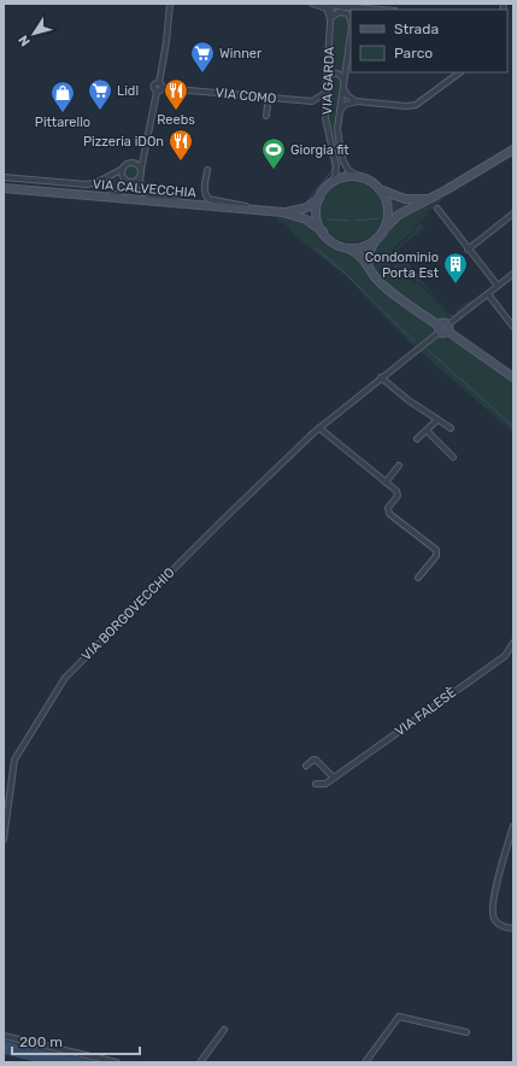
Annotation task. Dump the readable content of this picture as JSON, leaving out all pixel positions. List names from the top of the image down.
{
  "streets": {
    "main road": ["VIA CALVECCHIA"],
    "street": [
      "VIA GARDA",
      "VIA COMO",
      "VIA BORGOVECCHIO",
      "VIA FALESÈ"
    ]
  },
  "crossings": [
    ["VIA GARDA", "VIA COMO"],
    ["VIA GARDA", "VIA CALVECCHIA"]
  ],
  "places": {
    "supermarket": ["Winner", "Lidl"],
    "restaurant": ["Reebs", "Pizzeria iDOn"],
    "shop": ["Pittarello"],
    "sports": ["Giorgia fit"],
    "building": ["Condominio Porta Est"]
  },
  "legend": ["Strada", "Parco"],
  "scale_bar": "200 m",
  "north": "bottom left"
}
